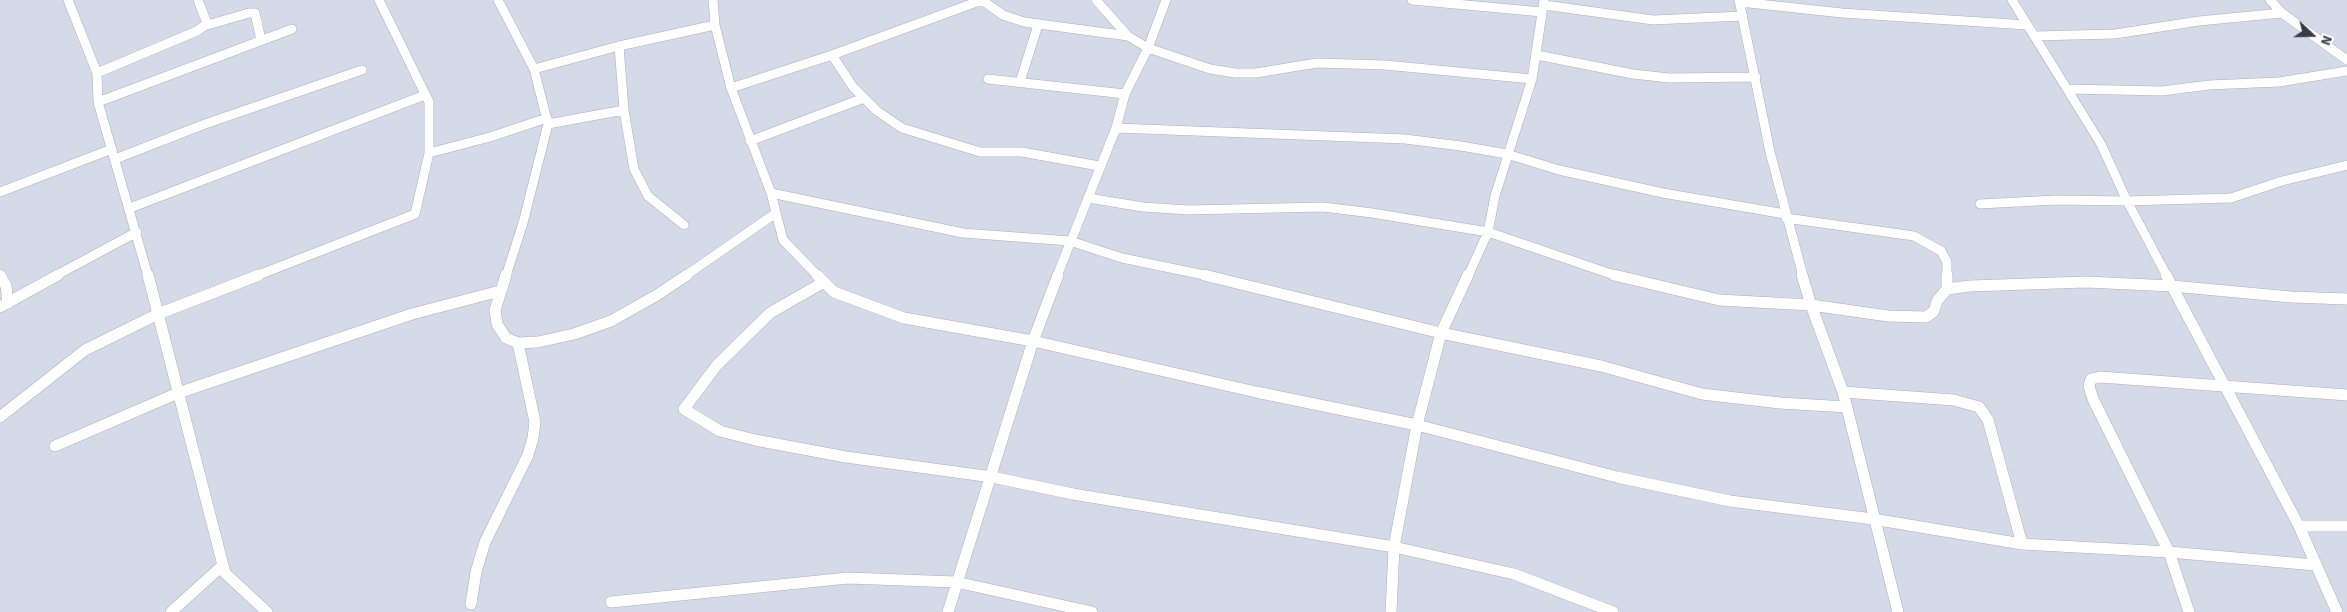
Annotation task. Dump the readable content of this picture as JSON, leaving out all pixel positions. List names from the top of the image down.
{
  "north": "right"
}
